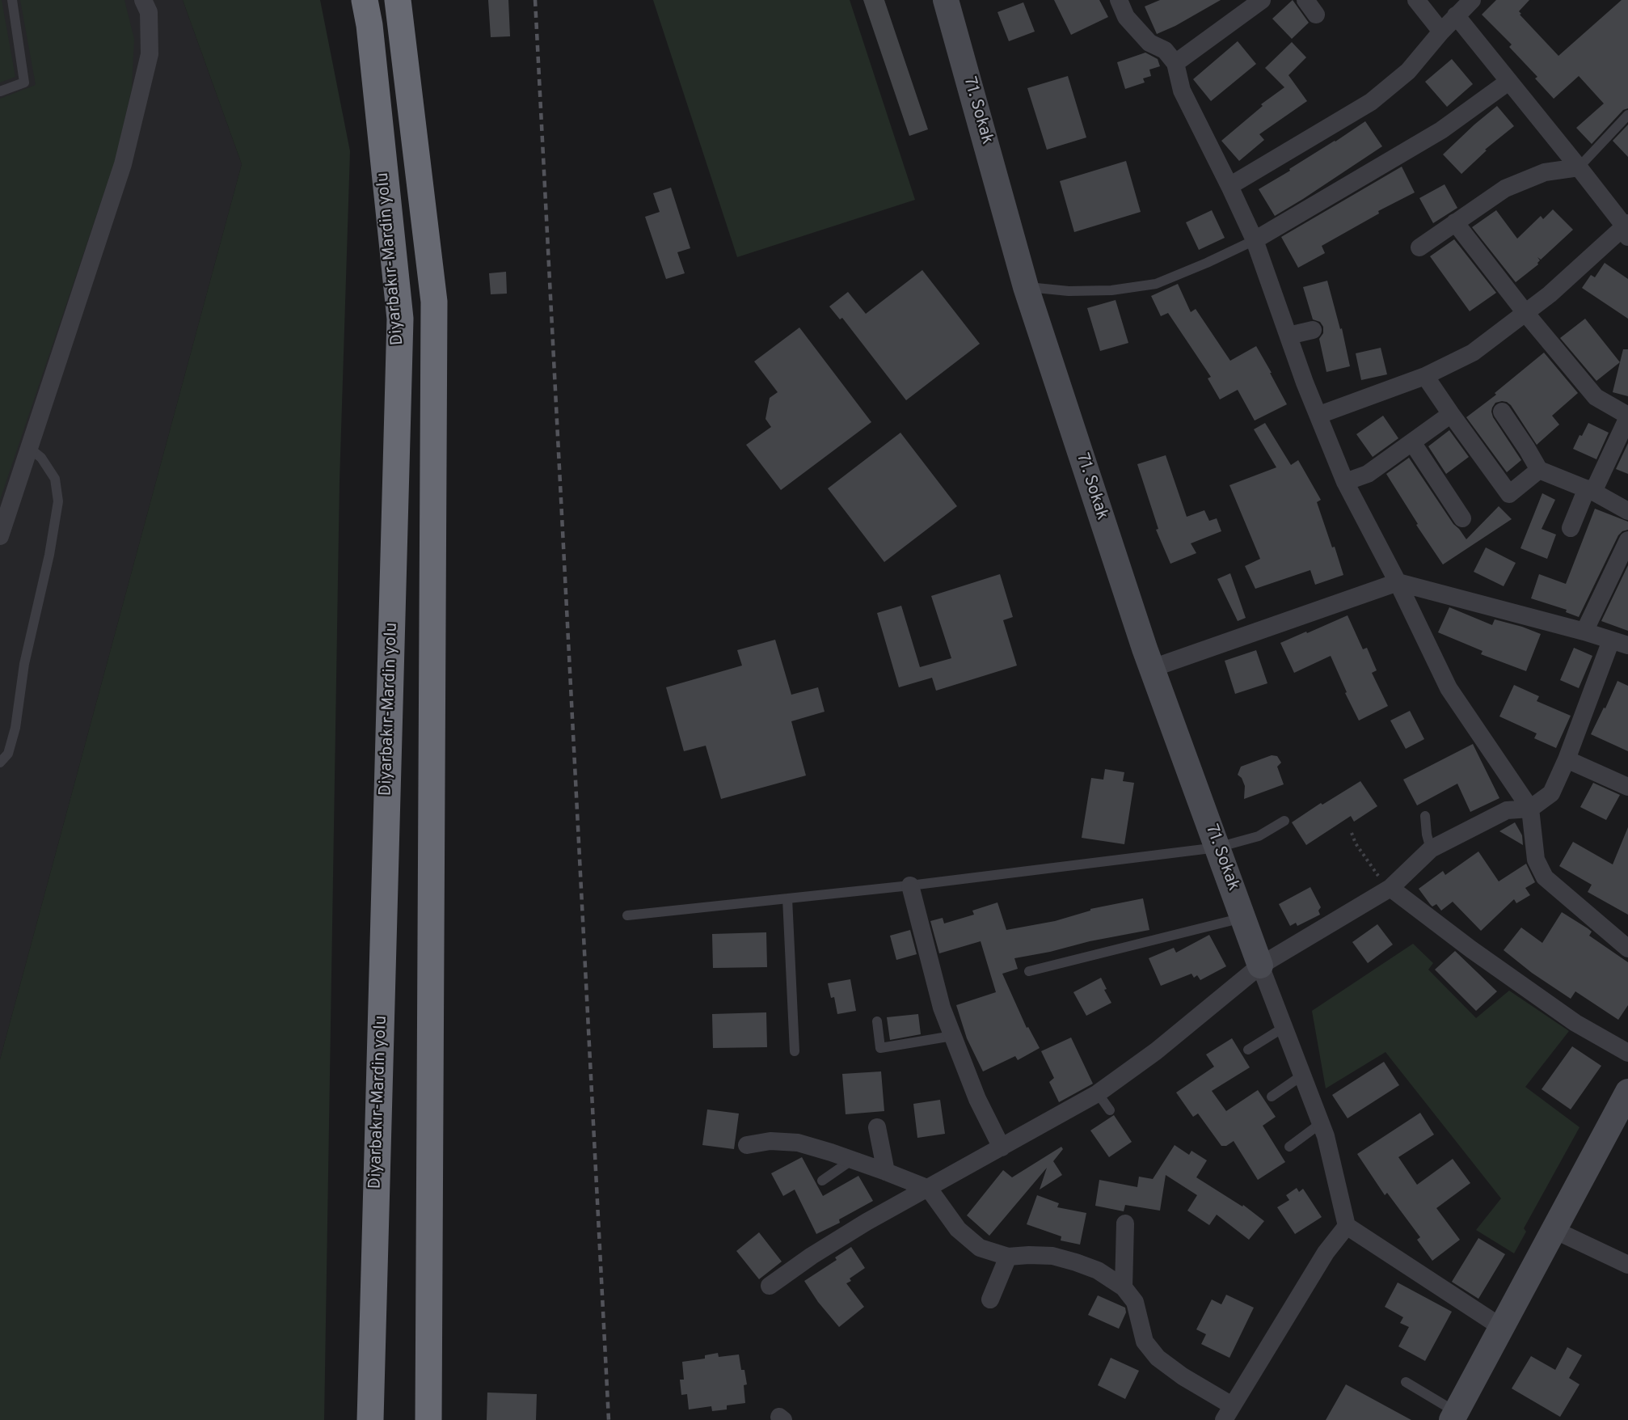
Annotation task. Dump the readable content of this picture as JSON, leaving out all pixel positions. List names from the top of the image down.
{
  "streets": {
    "highway": ["Diyarbakır-Mardin yolu"],
    "street": ["71. Sokak"]
  }
}
